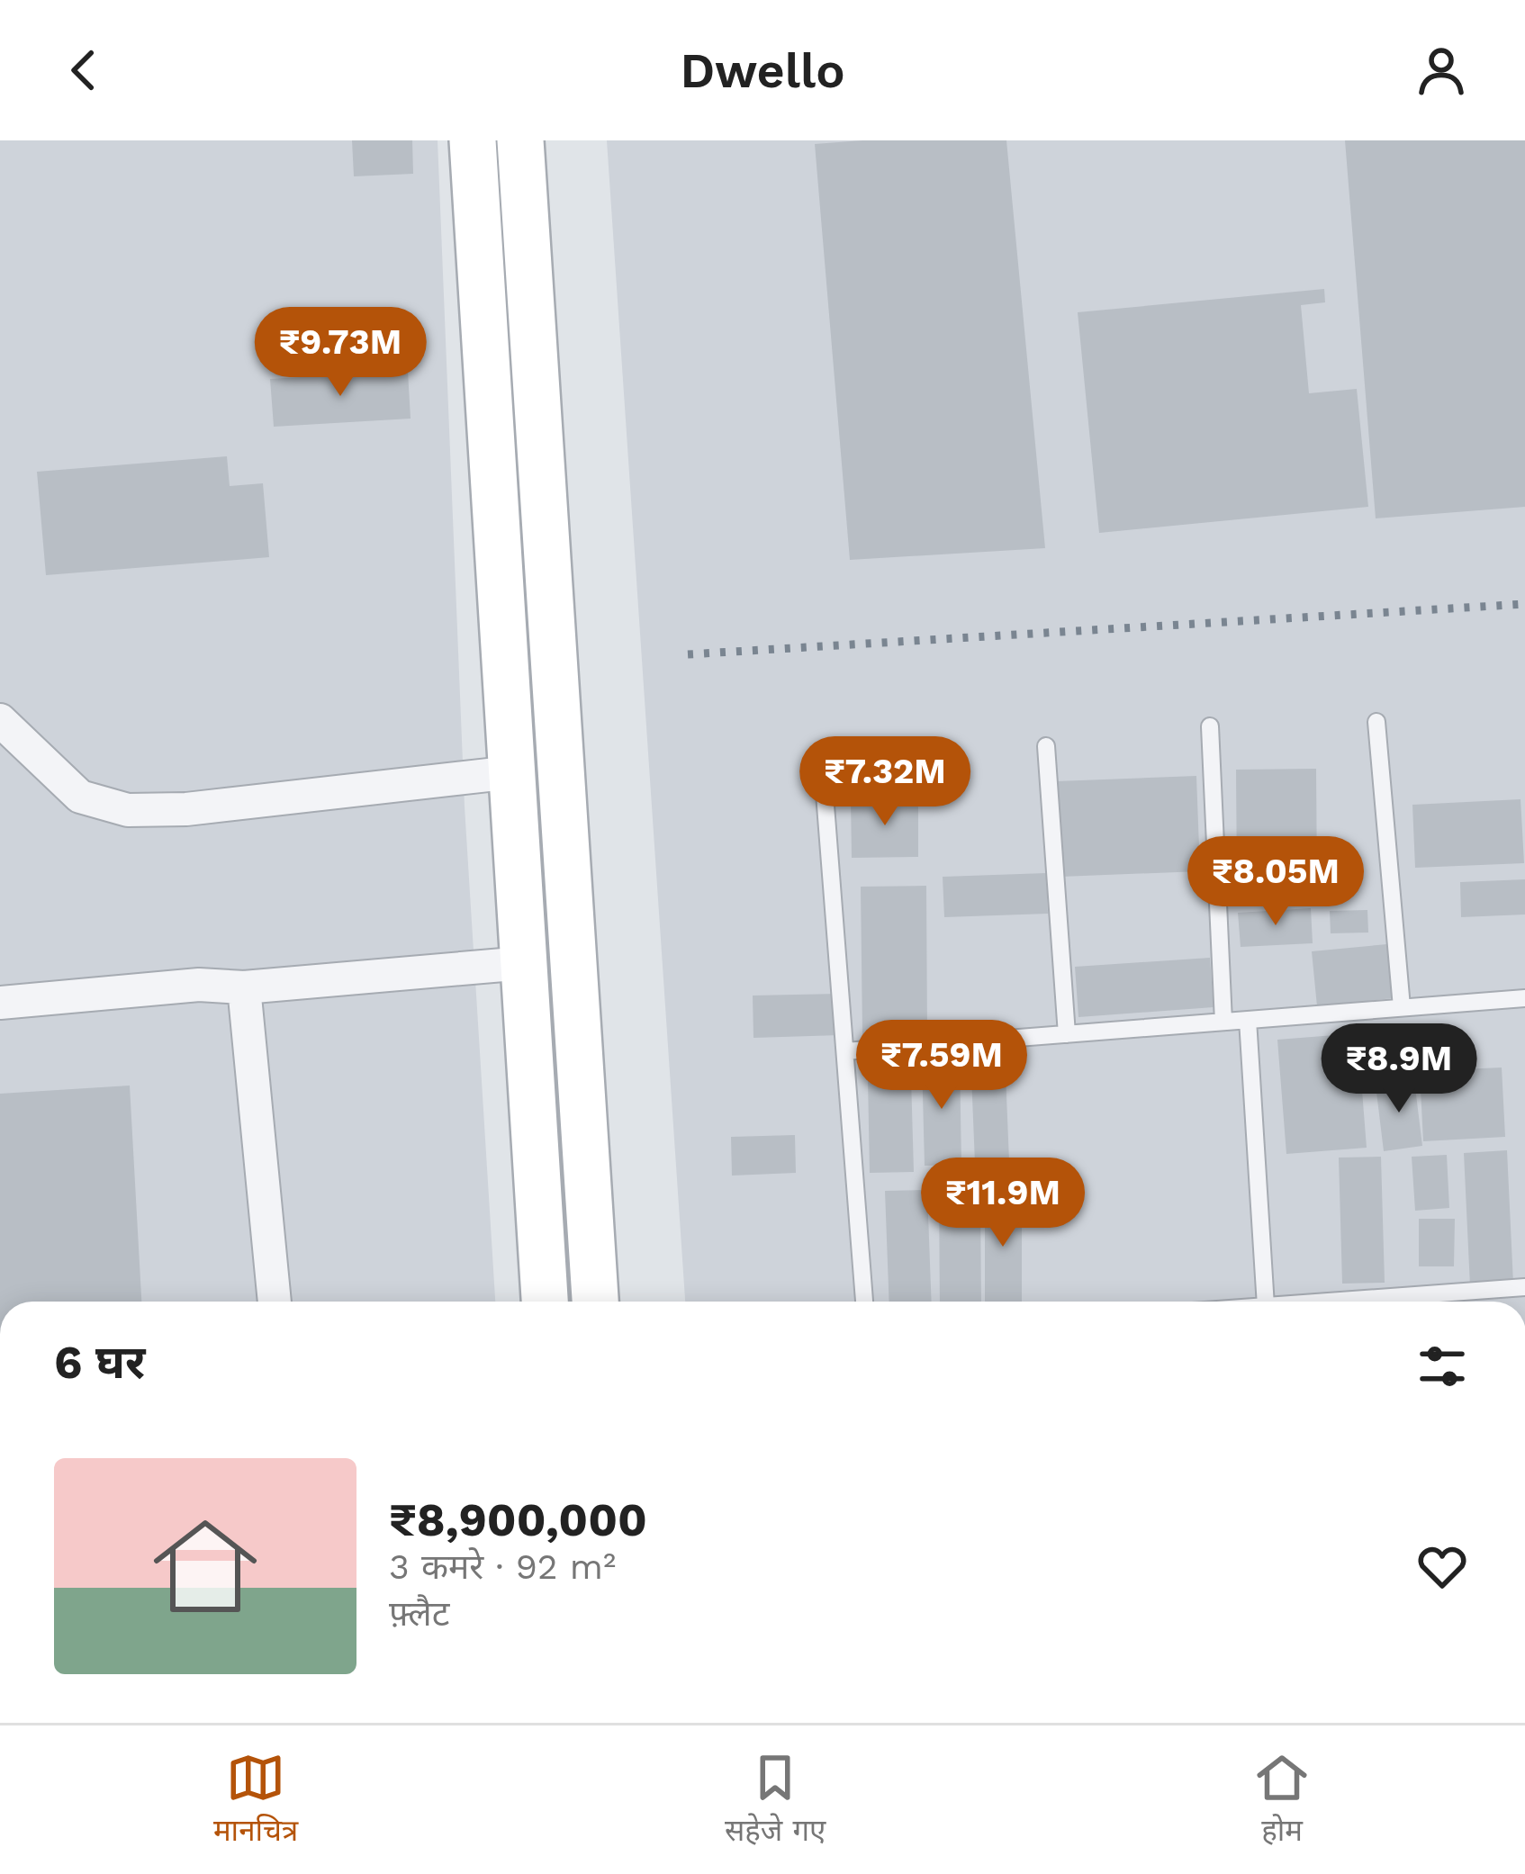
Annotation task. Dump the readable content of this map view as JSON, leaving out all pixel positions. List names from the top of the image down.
{
  "page": {
    "header": "Dwello",
    "price": [
      "₹9.73M",
      "₹7.32M",
      "₹8.05M",
      "₹7.59M",
      "₹8.9M",
      "₹11.9M"
    ],
    "heading": "6 घर",
    "list": [
      {
        "name": "₹8,900,000",
        "note": "3 कमरे · 92 m² · फ़्लैट"
      }
    ],
    "tabs": ["मानचित्र", "सहेजे गए", "होम"]
  }
}
